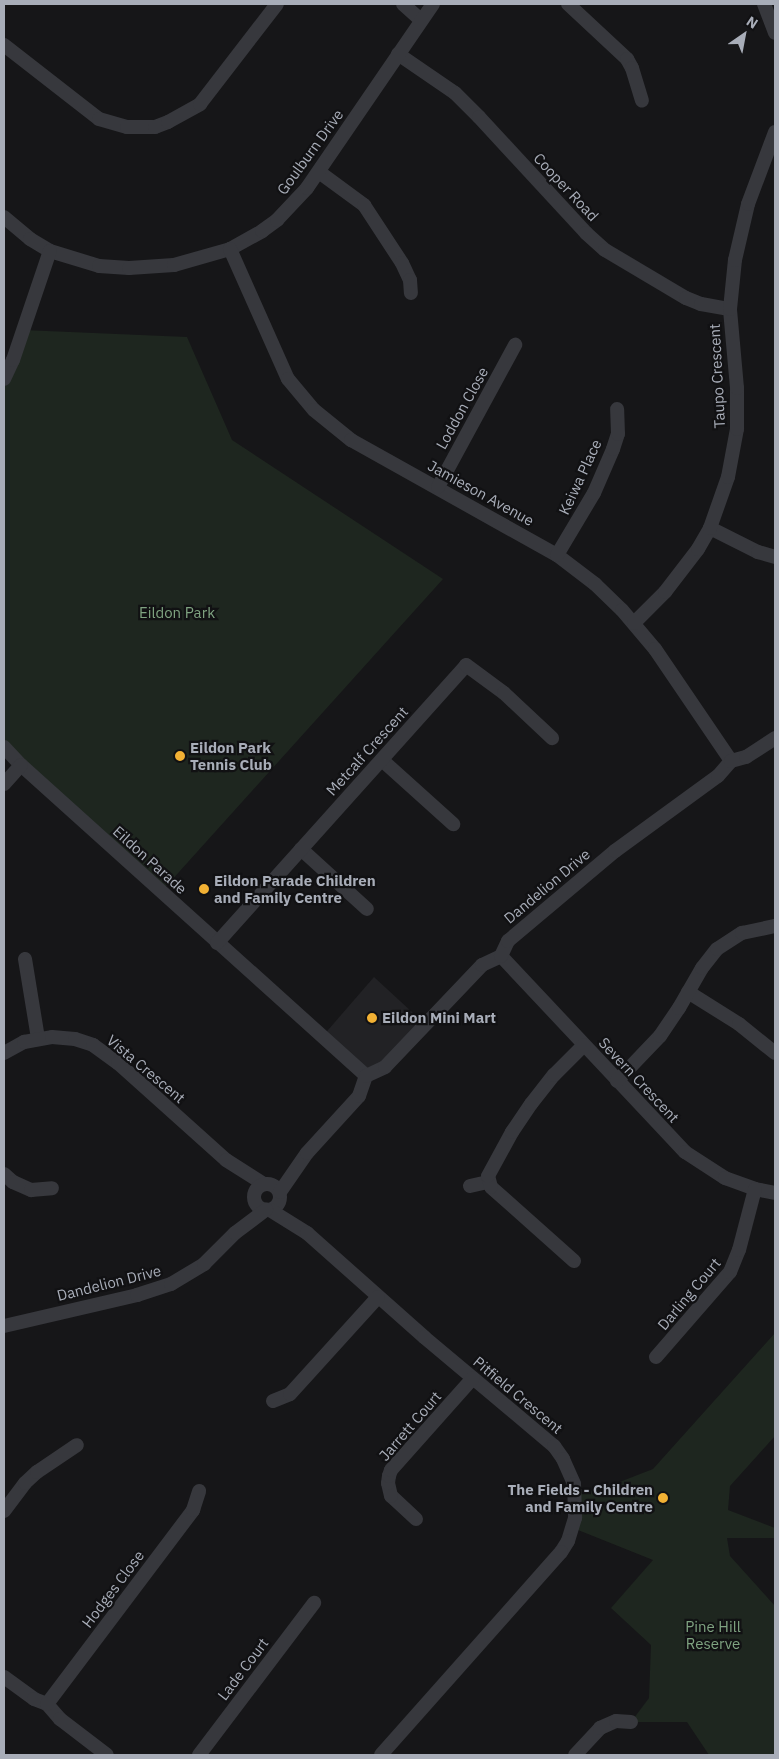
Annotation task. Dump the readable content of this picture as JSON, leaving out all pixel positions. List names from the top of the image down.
{
  "streets": {
    "street": [
      "Goulburn Drive",
      "Cooper Road",
      "Taupo Crescent",
      "Loddon Close",
      "Keiwa Place",
      "Jamieson Avenue",
      "Metcalf Crescent",
      "Eildon Parade",
      "Dandelion Drive",
      "Vista Crescent",
      "Severn Crescent",
      "Darling Court",
      "Pitfield Crescent",
      "Jarrett Court",
      "Hodges Close",
      "Lade Court"
    ]
  },
  "crossings": [
    ["Goulburn Drive", "Cooper Road"],
    ["Goulburn Drive", "Jamieson Avenue"],
    ["Cooper Road", "Taupo Crescent"],
    ["Taupo Crescent", "Jamieson Avenue"],
    ["Loddon Close", "Jamieson Avenue"],
    ["Keiwa Place", "Jamieson Avenue"],
    ["Jamieson Avenue", "Dandelion Drive"],
    ["Metcalf Crescent", "Eildon Parade"],
    ["Dandelion Drive", "Vista Crescent"],
    ["Dandelion Drive", "Severn Crescent"],
    ["Dandelion Drive", "Pitfield Crescent"],
    ["Vista Crescent", "Pitfield Crescent"],
    ["Severn Crescent", "Darling Court"],
    ["Pitfield Crescent", "Jarrett Court"]
  ],
  "parks": ["Eildon Park", "Pine Hill Reserve"],
  "places": [
    "Eildon Park Tennis Club",
    "Eildon Parade Children and Family Centre",
    "Eildon Mini Mart",
    "The Fields - Children and Family Centre"
  ],
  "north": "top right"
}
